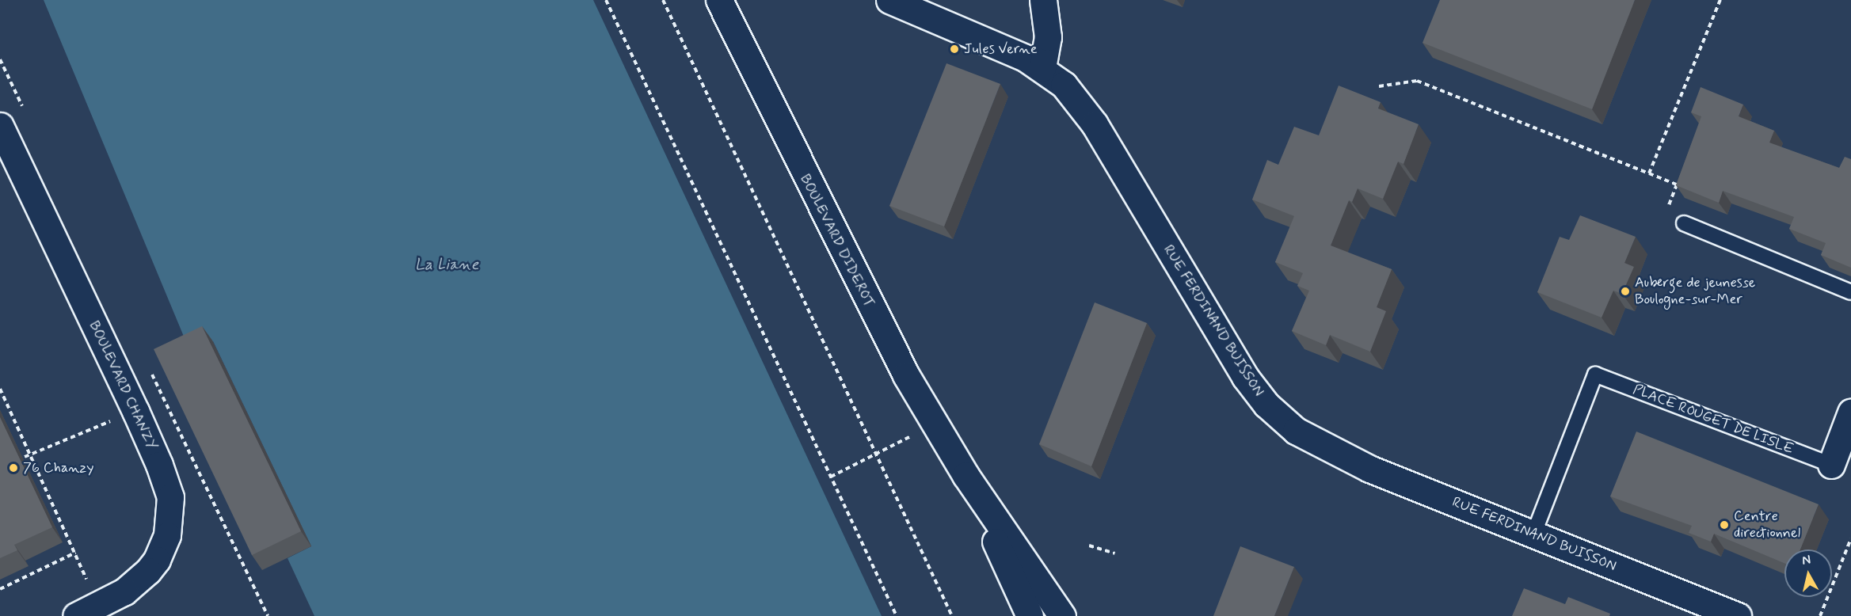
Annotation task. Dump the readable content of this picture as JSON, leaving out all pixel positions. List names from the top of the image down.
{
  "streets": {
    "street": ["BOULEVARD DIDEROT", "RUE FERDINAND BUISSON", "BOULEVARD CHANZY"],
    "lane": ["PLACE ROUGET DE LISLE"]
  },
  "crossings": [
    ["RUE FERDINAND BUISSON", "PLACE ROUGET DE LISLE"]
  ],
  "water": ["La Liane"],
  "places": [
    "Jules Verne",
    "Auberge de jeunesse Boulogne-sur-Mer",
    "76 Chanzy",
    "Centre directionnel"
  ],
  "north": "top"
}
